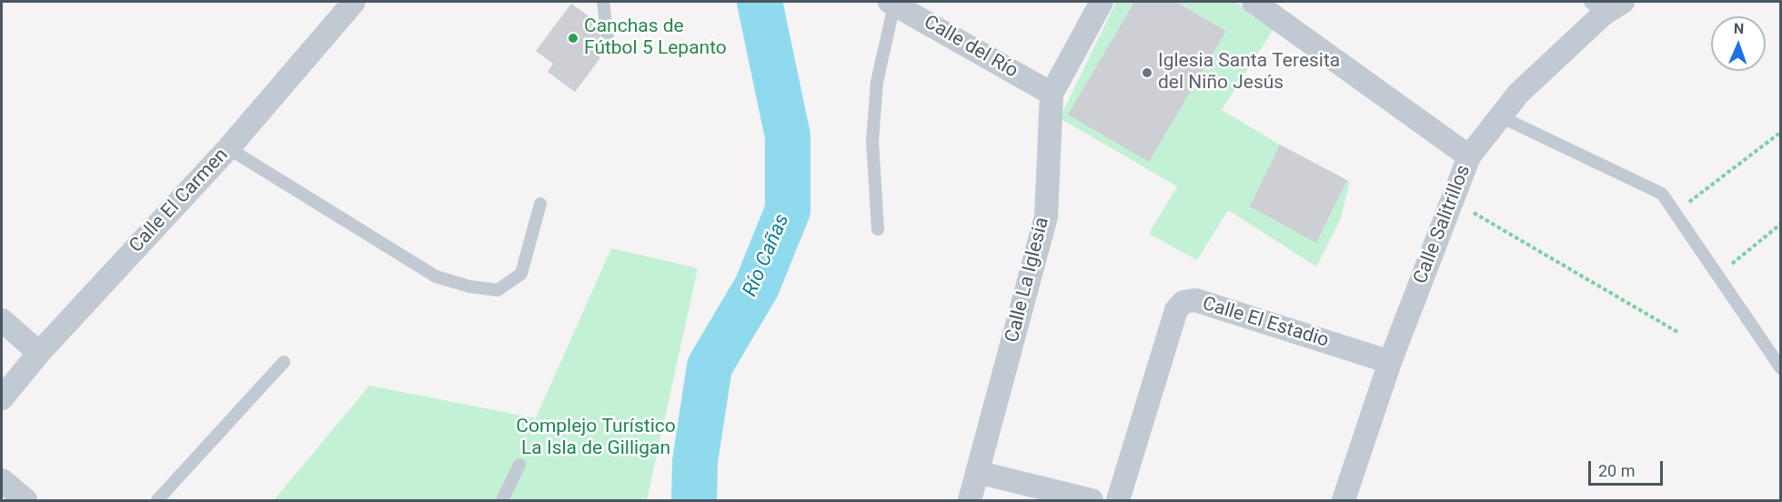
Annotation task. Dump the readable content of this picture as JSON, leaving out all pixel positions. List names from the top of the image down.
{
  "streets": {
    "street": [
      "Calle del Río",
      "Calle El Carmen",
      "Calle Salitrillos",
      "Calle La Iglesia",
      "Calle El Estadio"
    ]
  },
  "crossings": [
    ["Calle del Río", "Calle La Iglesia"],
    ["Calle Salitrillos", "Calle El Estadio"]
  ],
  "water": ["Río Cañas"],
  "parks": ["Complejo Turístico La Isla de Gilligan"],
  "places": ["Canchas de Fútbol 5 Lepanto", "Iglesia Santa Teresita del Niño Jesús"],
  "scale_bar": "20 m",
  "north": "top"
}
